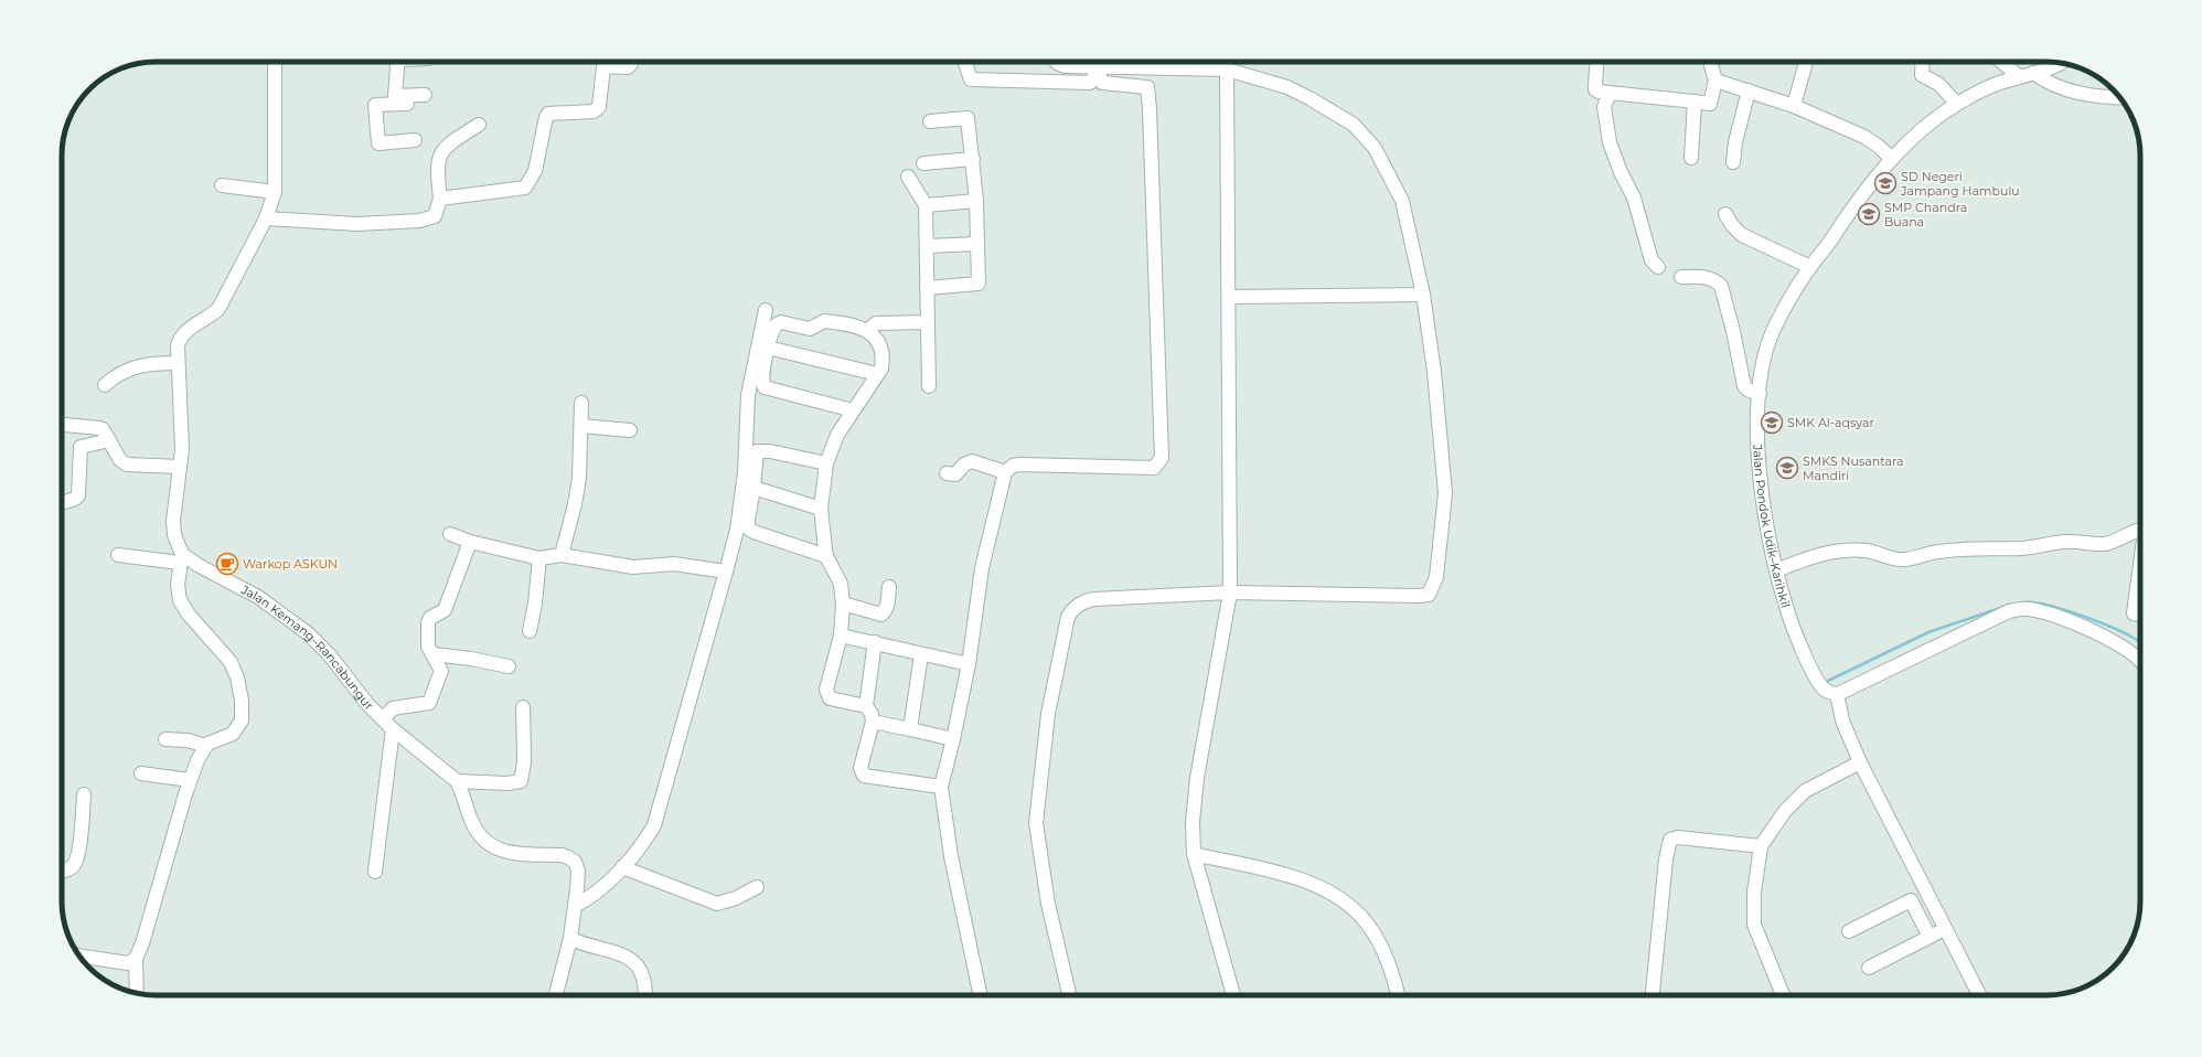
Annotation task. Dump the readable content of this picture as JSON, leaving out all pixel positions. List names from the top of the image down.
{
  "streets": {
    "street": ["Jalan Pondok Udik–Karihkil", "Jalan Kemang–Rancabungur"]
  },
  "places": {
    "school or university": [
      "SD Negeri Jampang Hambulu",
      "SMP Chandra Buana",
      "SMK Al-aqsyar",
      "SMKS Nusantara Mandiri"
    ],
    "cafe": ["Warkop ASKUN"]
  }
}
